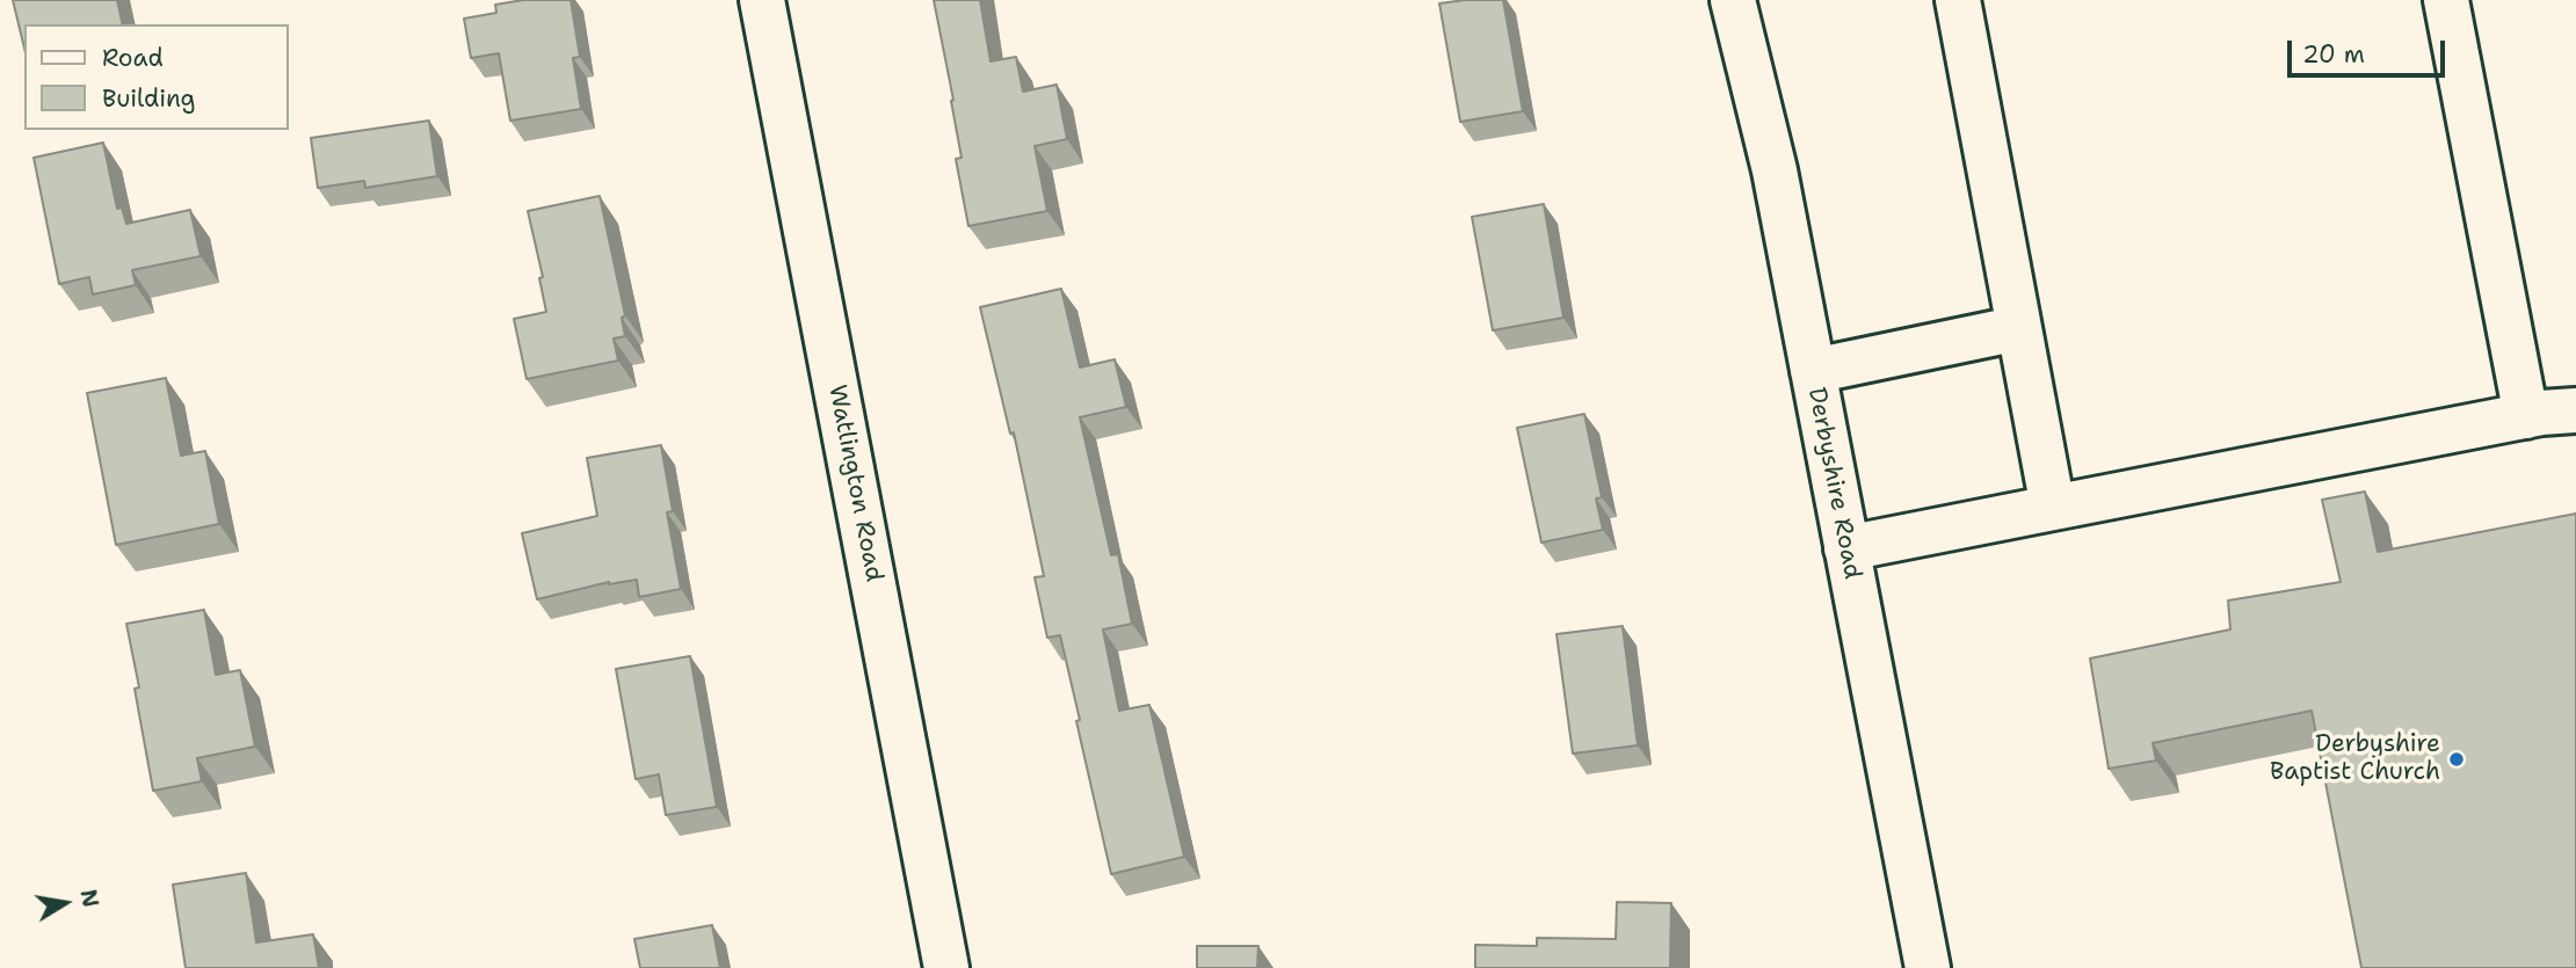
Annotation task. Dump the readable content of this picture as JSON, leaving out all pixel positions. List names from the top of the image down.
{
  "streets": {
    "street": ["Watlington Road", "Derbyshire Road"]
  },
  "places": ["Derbyshire Baptist Church"],
  "legend": ["Road", "Building"],
  "scale_bar": "20 m",
  "north": "right"
}
